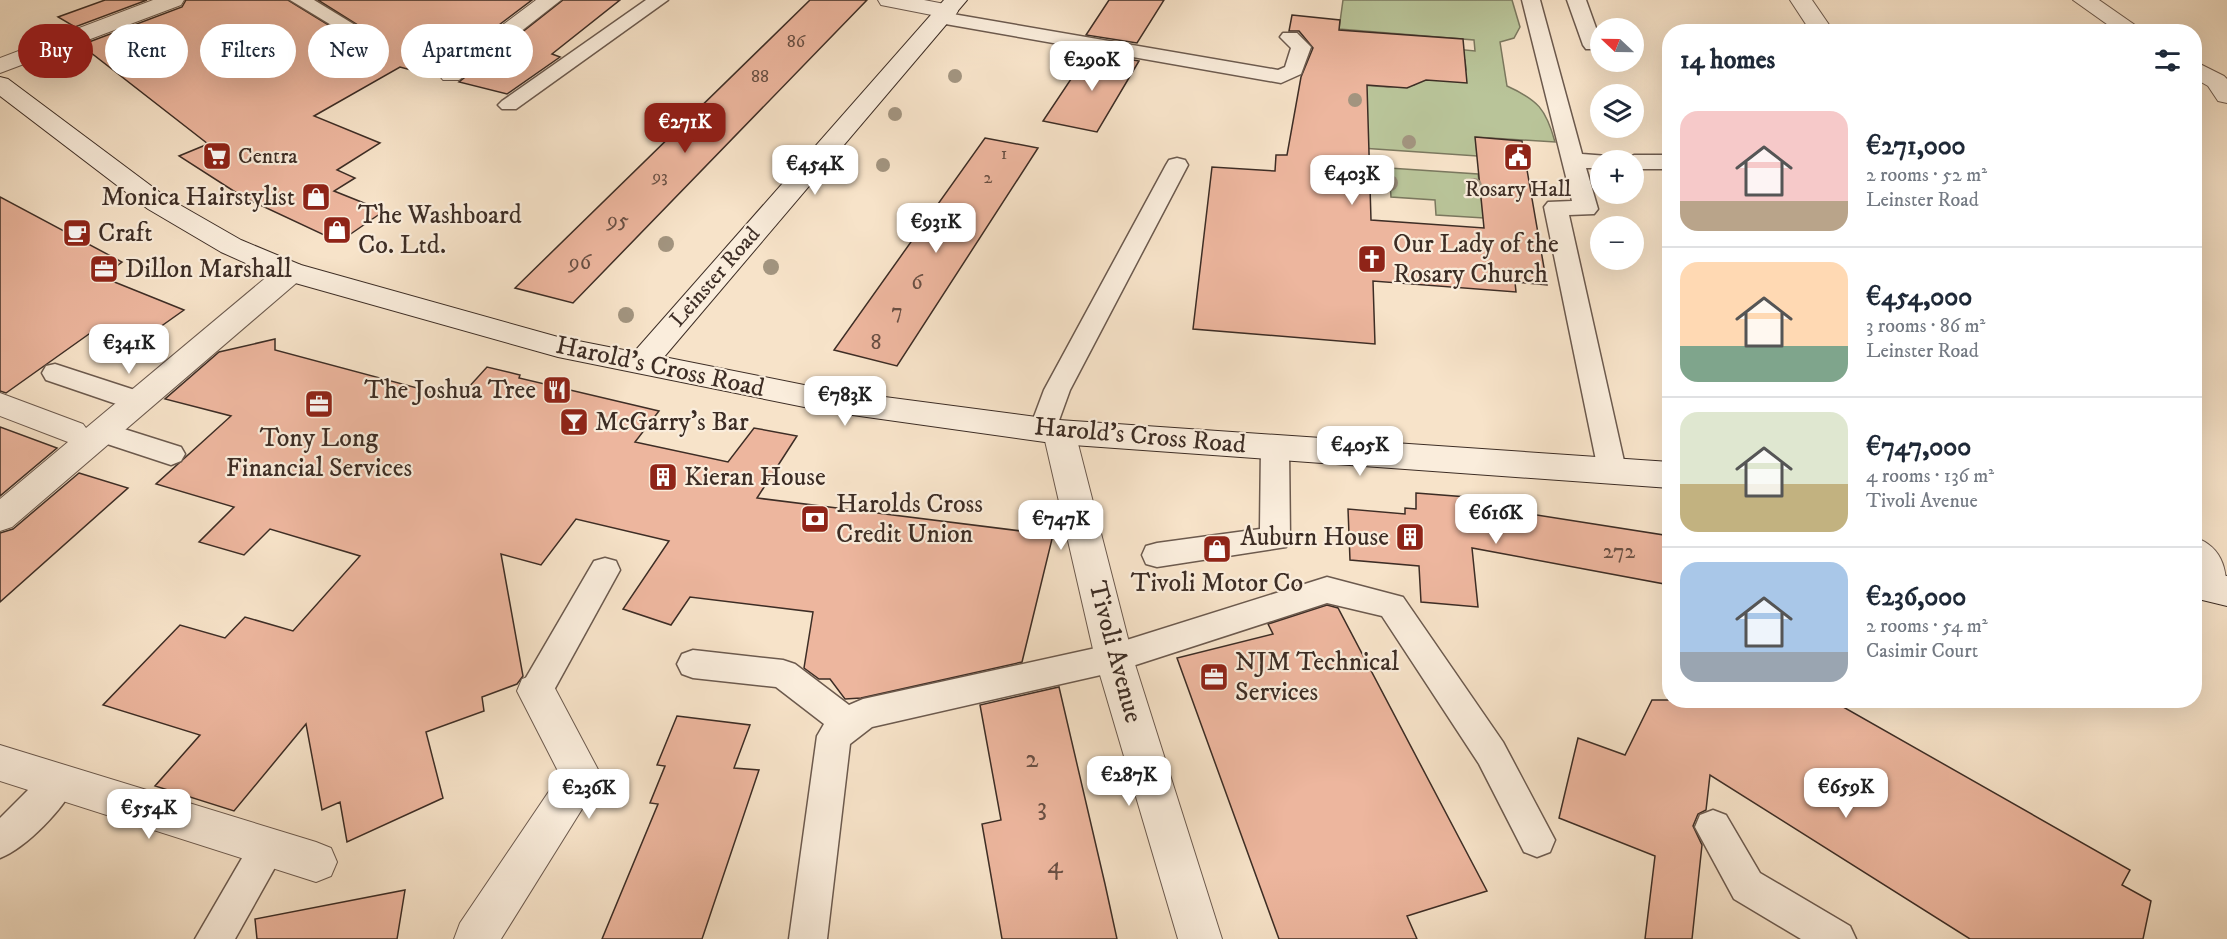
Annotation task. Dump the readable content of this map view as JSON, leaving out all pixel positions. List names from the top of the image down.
{
  "streets": {
    "street": ["Leinster Road", "Harold's Cross Road", "Tivoli Avenue"]
  },
  "crossings": [
    ["Leinster Road", "Harold's Cross Road"],
    ["Harold's Cross Road", "Tivoli Avenue"]
  ],
  "places": {
    "supermarket": ["Centra"],
    "public building": ["Rosary Hall"],
    "shop": ["Monica Hairstylist", "The Washboard Co. Ltd.", "Tivoli Motor Co"],
    "cafe": ["Craft"],
    "church": ["Our Lady of the Rosary Church"],
    "office": ["Dillon Marshall", "Tony Long Financial Services", "NJM Technical Services"],
    "restaurant": ["The Joshua Tree"],
    "bar": ["McGarry’s Bar"],
    "building": ["Kieran House", "Auburn House"],
    "bank": ["Harolds Cross Credit Union"]
  },
  "house_numbers": [
    "86",
    "88",
    "1",
    "93",
    "2",
    "95",
    "96",
    "6",
    "7",
    "8",
    "272",
    "2",
    "3",
    "4"
  ],
  "north": "left",
  "page": {
    "map_buttons": ["+", "−"],
    "chip": [
      "Buy",
      "Rent",
      "Filters",
      "New",
      "Apartment"
    ],
    "heading": "14 homes",
    "price": [
      "€290K",
      "€271K",
      "€454K",
      "€403K",
      "€931K",
      "€341K",
      "€783K",
      "€405K",
      "€616K",
      "€747K",
      "€287K",
      "€659K",
      "€236K",
      "€554K"
    ],
    "list": [
      {
        "name": "€271,000",
        "note": "2 rooms · 52 m² · Leinster Road"
      },
      {
        "name": "€454,000",
        "note": "3 rooms · 86 m² · Leinster Road"
      },
      {
        "name": "€747,000",
        "note": "4 rooms · 136 m² · Tivoli Avenue"
      },
      {
        "name": "€236,000",
        "note": "2 rooms · 54 m² · Casimir Court"
      }
    ]
  }
}
